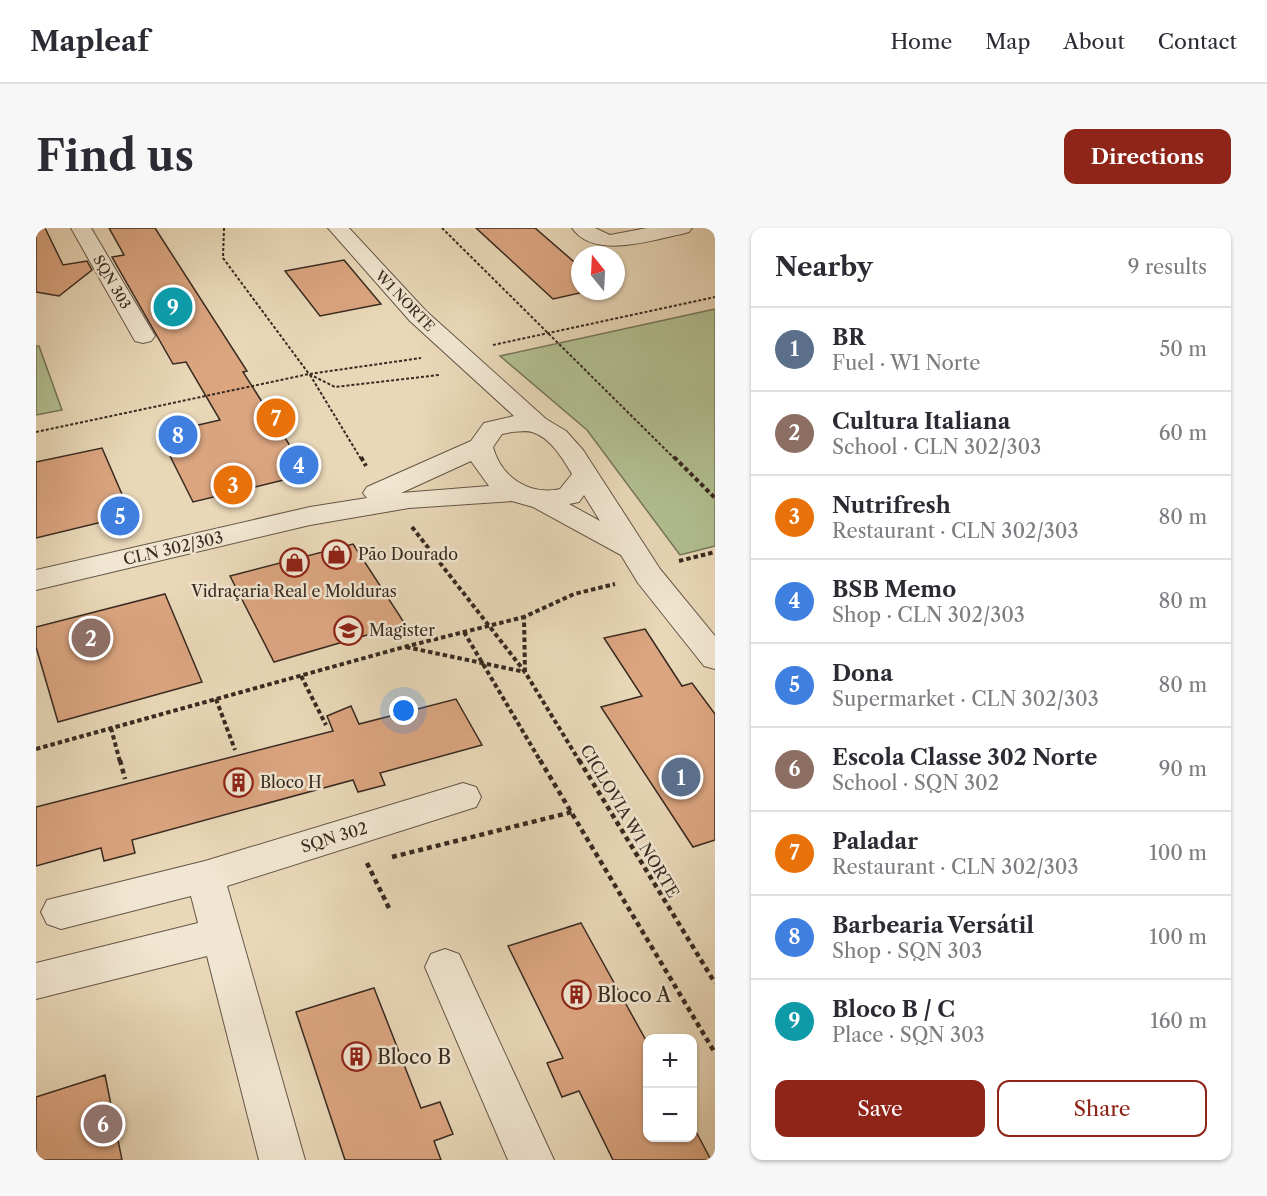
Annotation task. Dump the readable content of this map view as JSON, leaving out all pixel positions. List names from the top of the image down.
{
  "streets": {
    "street": [
      "SQN 303",
      "W1 NORTE",
      "CLN 302/303",
      "SQN 302"
    ],
    "path": ["CICLOVIA W1 NORTE"]
  },
  "crossings": [
    ["W1 NORTE", "CLN 302/303"]
  ],
  "places": {
    "shop": ["Pão Dourado", "Vidraçaria Real e Molduras"],
    "school or university": ["Magister"],
    "building": ["Bloco H", "Bloco A", "Bloco B"]
  },
  "north": "top",
  "page": {
    "header": "Mapleaf",
    "nav": [
      "Home",
      "Map",
      "About",
      "Contact"
    ],
    "buttons": [
      "Directions",
      ["Save", "Share"]
    ],
    "title": "Find us",
    "heading": ["Nearby", "9 results"],
    "pins": [
      "9",
      "7",
      "8",
      "4",
      "3",
      "5",
      "2",
      "1",
      "6"
    ],
    "list": [
      {
        "mark": "1",
        "name": "BR",
        "note": "Fuel · W1 Norte",
        "value": "50 m"
      },
      {
        "mark": "2",
        "name": "Cultura Italiana",
        "note": "School · CLN 302/303",
        "value": "60 m"
      },
      {
        "mark": "3",
        "name": "Nutrifresh",
        "note": "Restaurant · CLN 302/303",
        "value": "80 m"
      },
      {
        "mark": "4",
        "name": "BSB Memo",
        "note": "Shop · CLN 302/303",
        "value": "80 m"
      },
      {
        "mark": "5",
        "name": "Dona",
        "note": "Supermarket · CLN 302/303",
        "value": "80 m"
      },
      {
        "mark": "6",
        "name": "Escola Classe 302 Norte",
        "note": "School · SQN 302",
        "value": "90 m"
      },
      {
        "mark": "7",
        "name": "Paladar",
        "note": "Restaurant · CLN 302/303",
        "value": "100 m"
      },
      {
        "mark": "8",
        "name": "Barbearia Versátil",
        "note": "Shop · SQN 303",
        "value": "100 m"
      },
      {
        "mark": "9",
        "name": "Bloco B / C",
        "note": "Place · SQN 303",
        "value": "160 m"
      }
    ],
    "map_buttons": ["+", "−"]
  }
}
